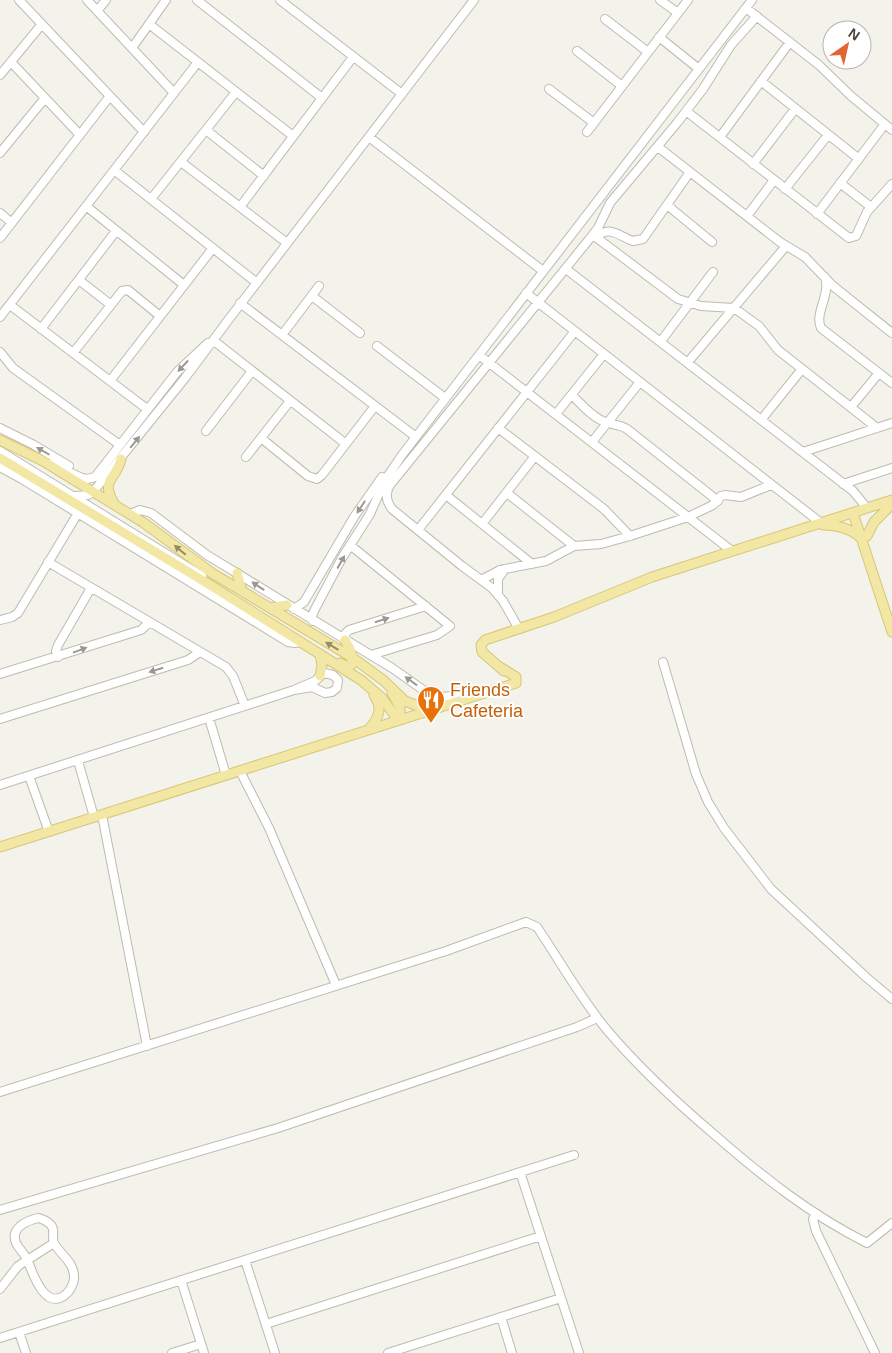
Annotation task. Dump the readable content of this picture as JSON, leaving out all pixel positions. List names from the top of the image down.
{
  "places": {
    "restaurant": ["Friends Cafeteria"]
  },
  "north": "top right"
}
